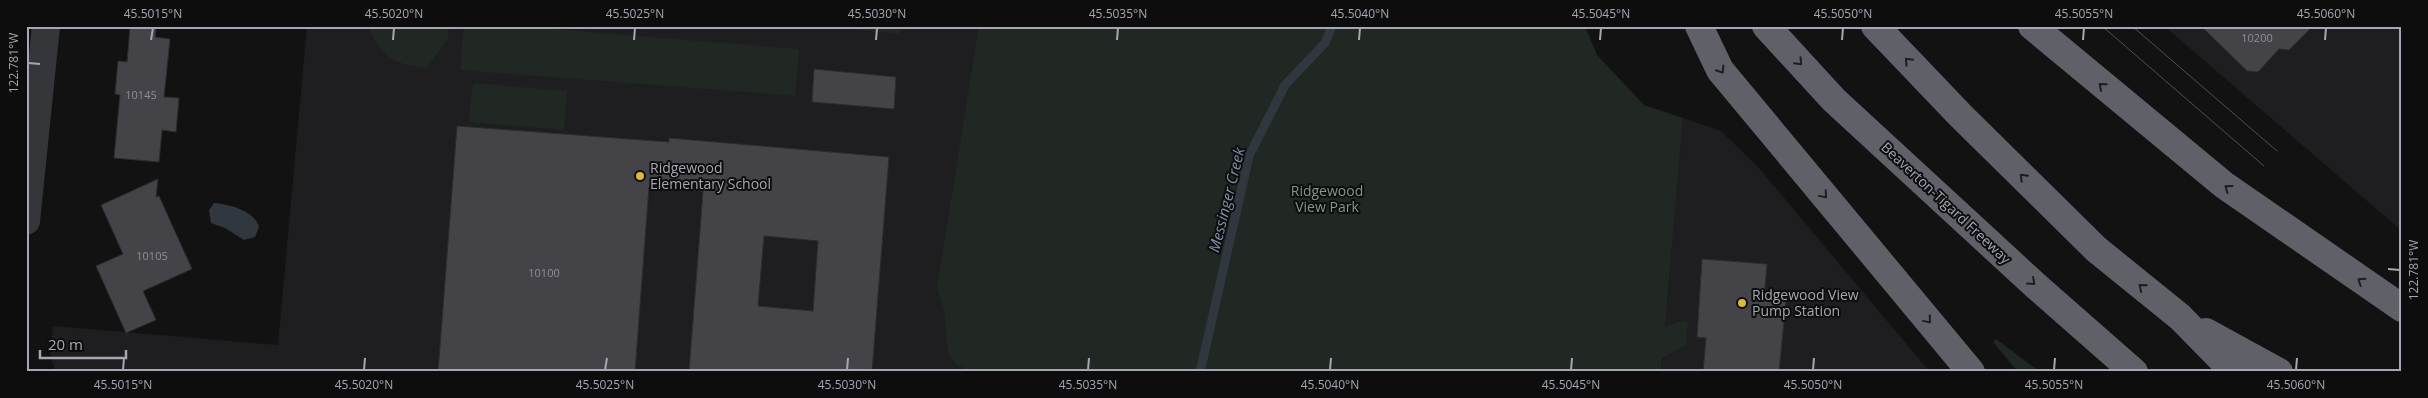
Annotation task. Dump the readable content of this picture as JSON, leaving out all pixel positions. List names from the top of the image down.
{
  "streets": {
    "highway": ["Beaverton-Tigard Freeway"]
  },
  "water": ["Messinger Creek"],
  "parks": ["Ridgewood View Park"],
  "places": ["Ridgewood Elementary School", "Ridgewood View Pump Station"],
  "house_numbers": [
    "10200",
    "10145",
    "10105",
    "10100"
  ],
  "scale_bar": "20 m",
  "coordinates": [
    "45.5015°N",
    "45.5020°N",
    "45.5025°N",
    "45.5030°N",
    "45.5035°N",
    "45.5040°N",
    "45.5045°N",
    "45.5050°N",
    "45.5055°N",
    "45.5060°N",
    "122.781°W"
  ]
}
